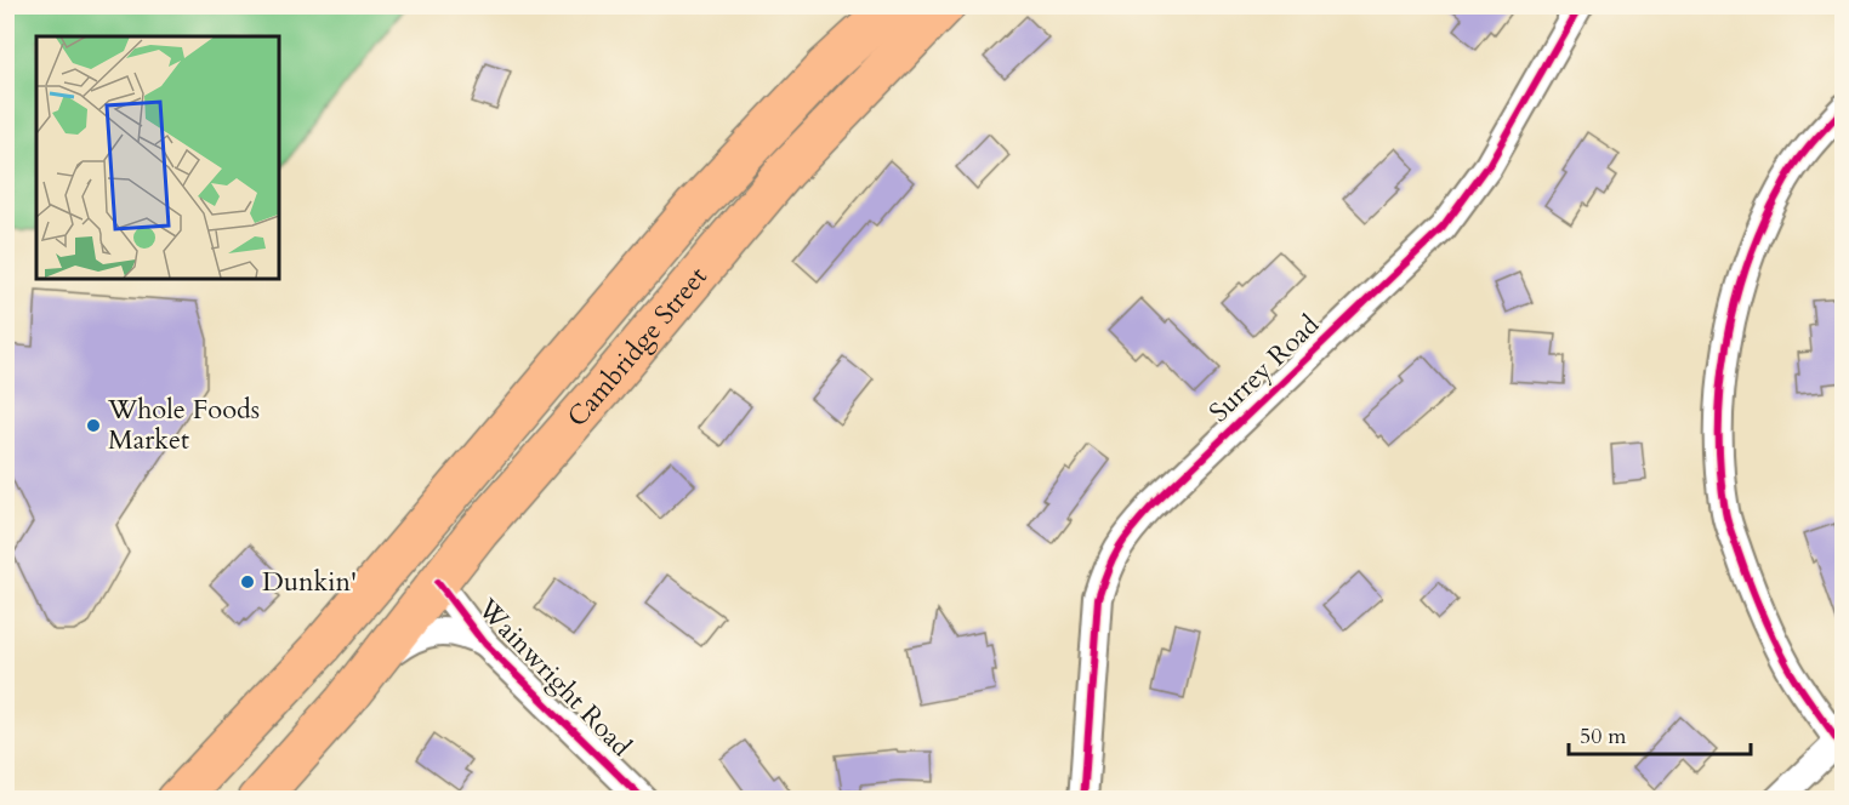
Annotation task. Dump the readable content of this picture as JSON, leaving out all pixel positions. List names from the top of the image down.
{
  "streets": {
    "highway": ["Cambridge Street"],
    "street": ["Surrey Road", "Wainwright Road"]
  },
  "crossings": [
    ["Cambridge Street", "Wainwright Road"]
  ],
  "places": ["Whole Foods Market", "Dunkin'"],
  "scale_bar": "50 m"
}
